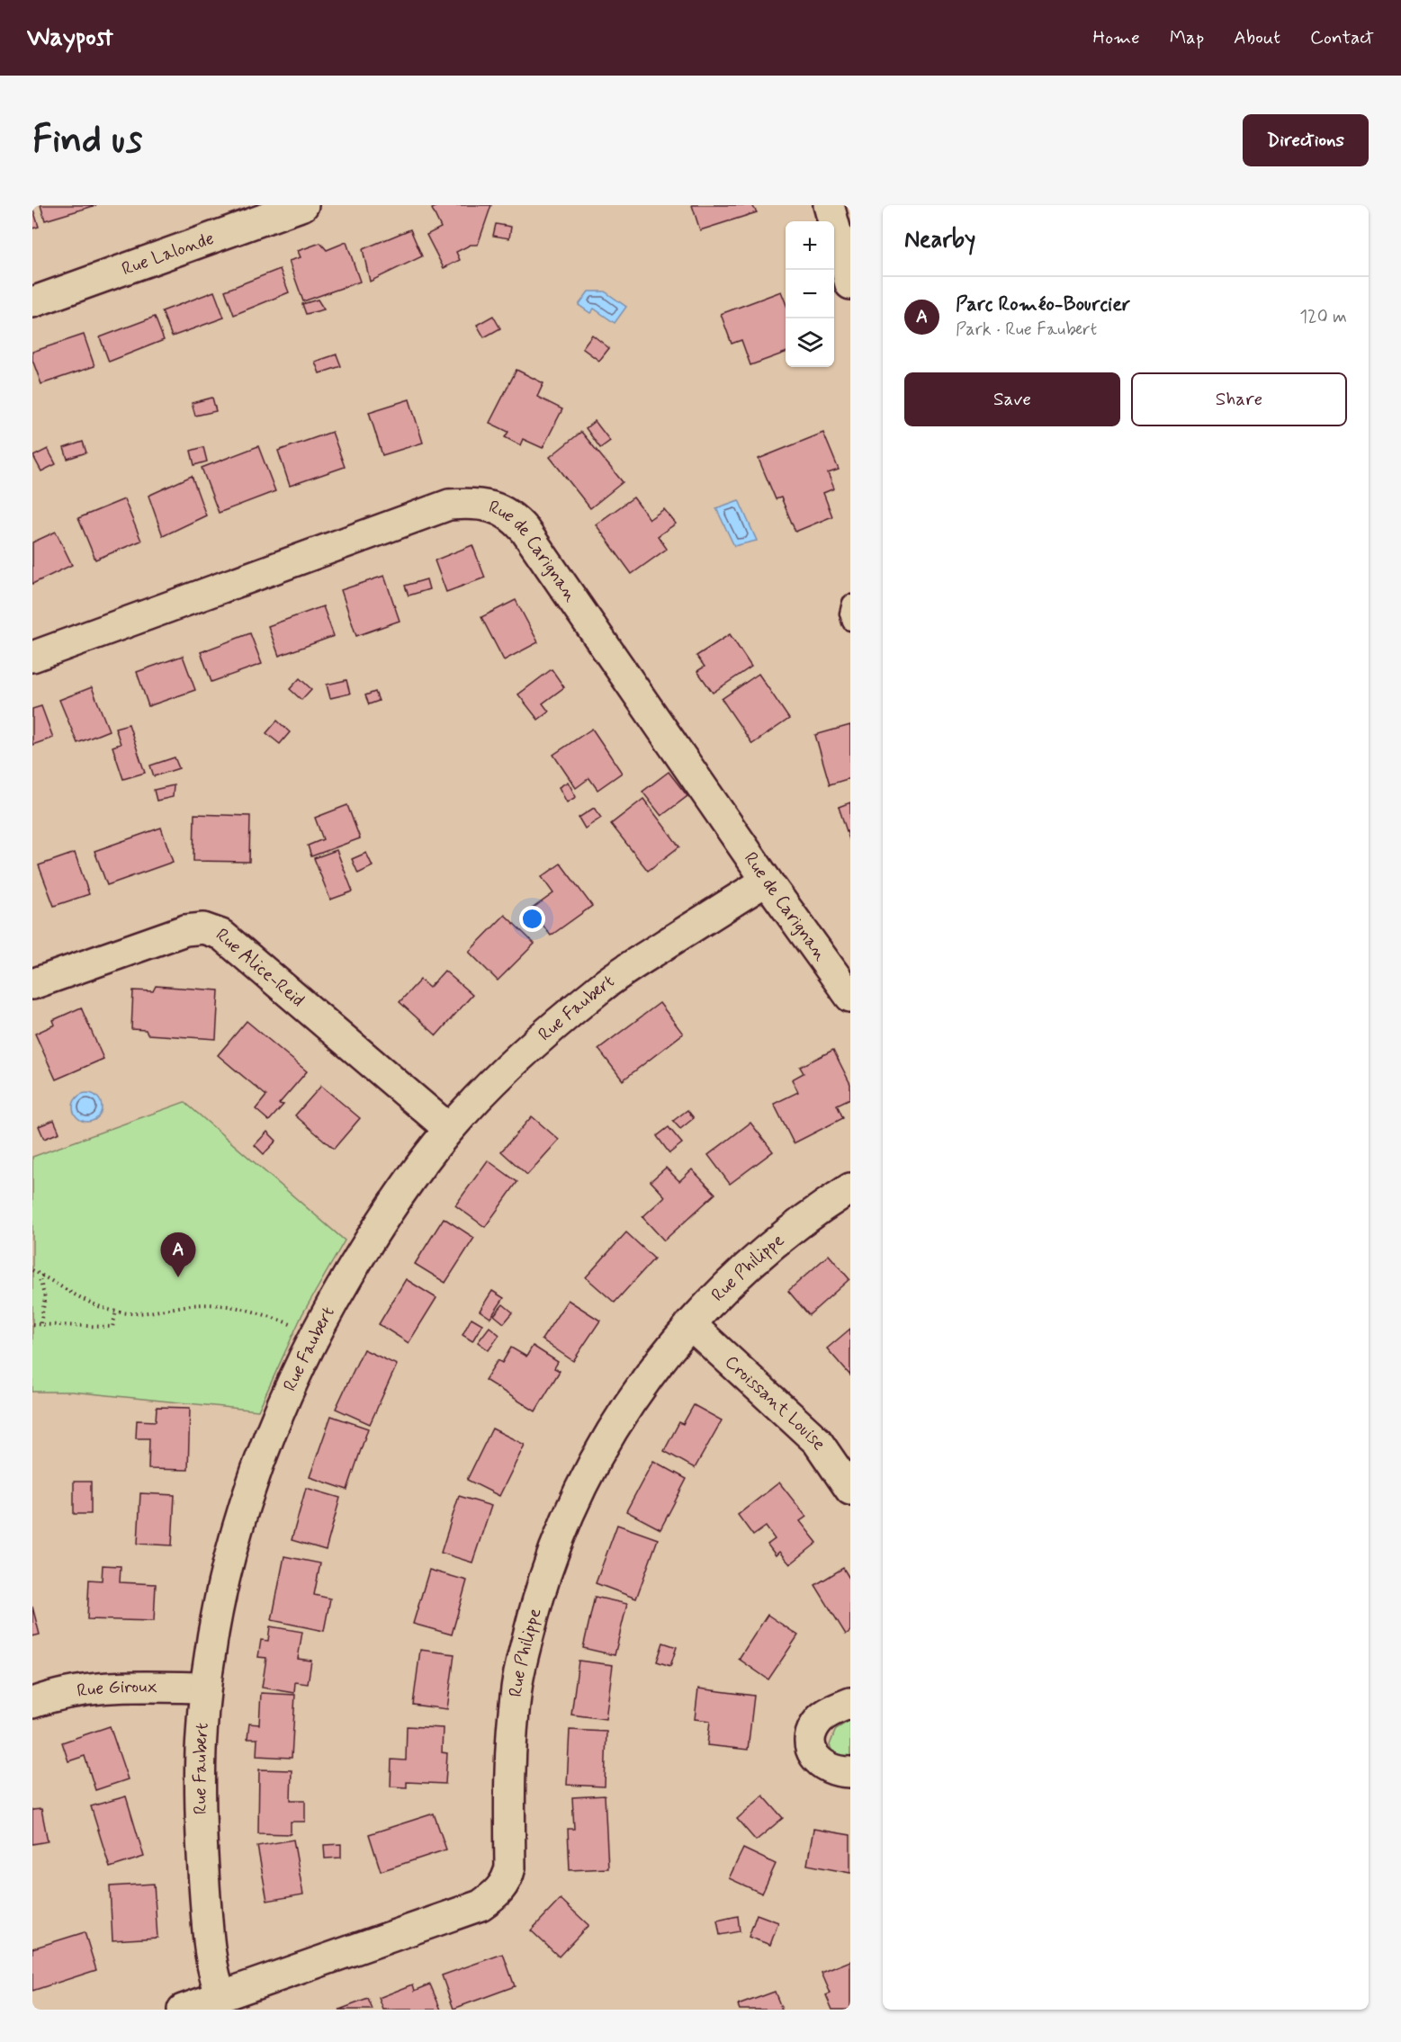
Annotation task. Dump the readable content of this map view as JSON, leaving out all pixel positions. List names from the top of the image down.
{
  "streets": {
    "street": [
      "Rue Lalonde",
      "Rue de Carignan",
      "Rue Alice-Reid",
      "Rue Faubert",
      "Rue Philippe",
      "Croissant Louise",
      "Rue Giroux"
    ]
  },
  "crossings": [
    ["Rue de Carignan", "Rue Faubert"],
    ["Rue Alice-Reid", "Rue Faubert"],
    ["Rue Faubert", "Rue Philippe"],
    ["Rue Faubert", "Rue Giroux"],
    ["Rue Philippe", "Croissant Louise"]
  ],
  "page": {
    "header": "Waypost",
    "nav": [
      "Home",
      "Map",
      "About",
      "Contact"
    ],
    "buttons": [
      "Directions",
      ["Save", "Share"]
    ],
    "title": "Find us",
    "heading": "Nearby",
    "map_buttons": ["+", "−"],
    "list": [
      {
        "mark": "A",
        "name": "Parc Roméo-Bourcier",
        "note": "Park · Rue Faubert",
        "value": "120 m"
      }
    ],
    "pins": "A"
  }
}
